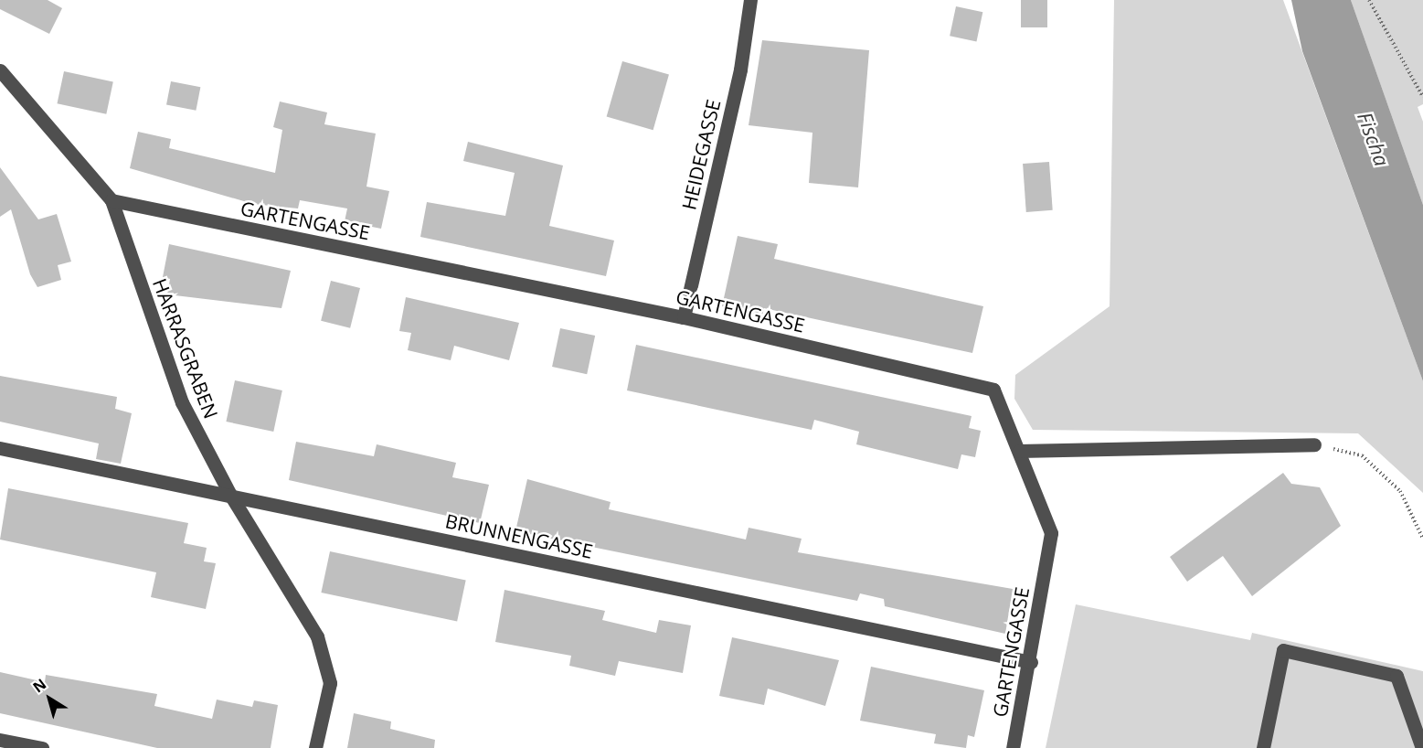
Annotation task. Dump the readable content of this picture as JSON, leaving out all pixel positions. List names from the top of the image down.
{
  "streets": {
    "street": [
      "HEIDEGASSE",
      "GARTENGASSE",
      "HARRASGRABEN",
      "BRUNNENGASSE"
    ]
  },
  "crossings": [
    ["HEIDEGASSE", "GARTENGASSE"],
    ["GARTENGASSE", "HARRASGRABEN"],
    ["GARTENGASSE", "BRUNNENGASSE"],
    ["HARRASGRABEN", "BRUNNENGASSE"]
  ],
  "water": ["Fischa"],
  "north": "top left"
}
